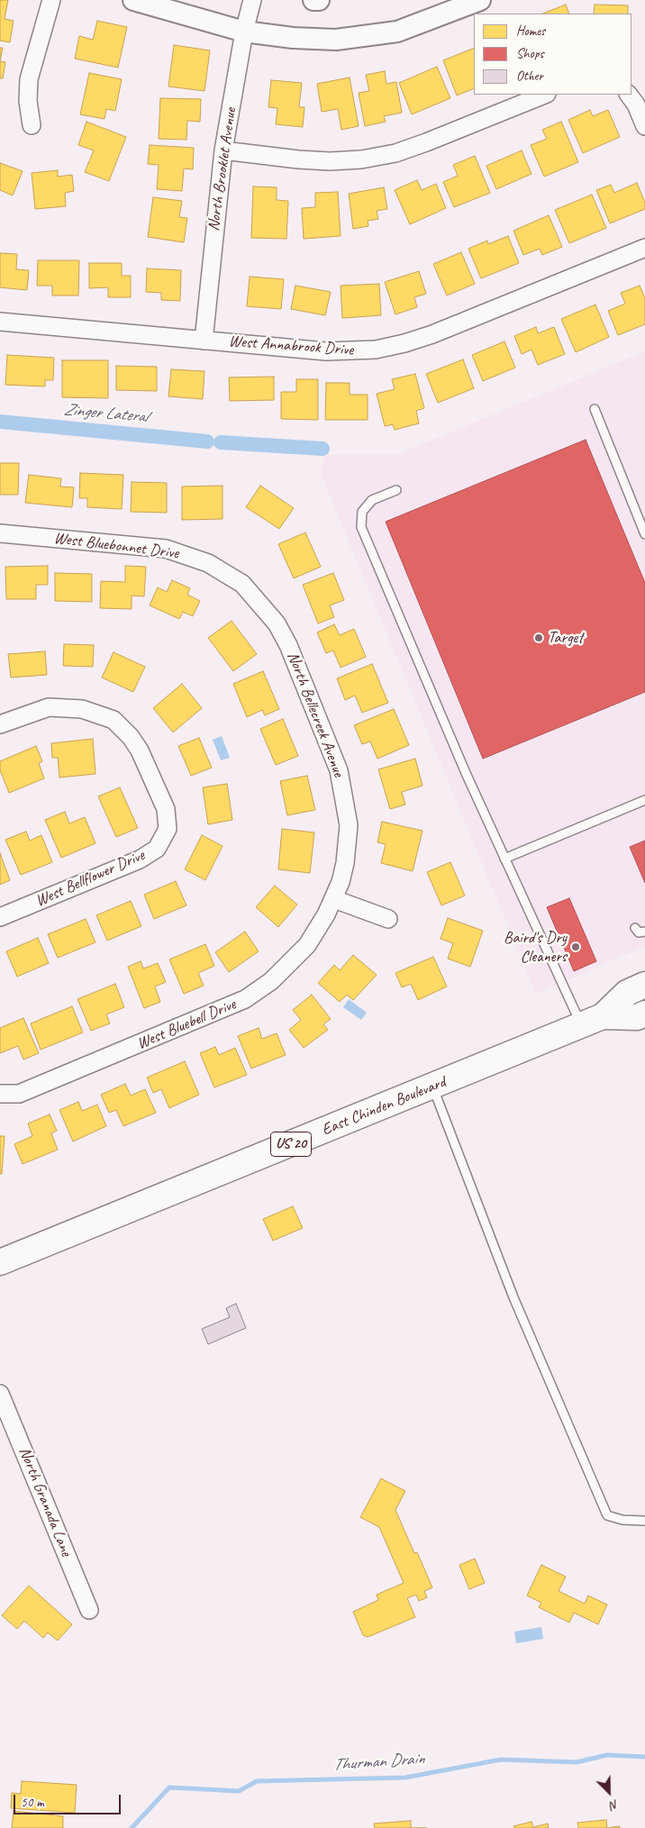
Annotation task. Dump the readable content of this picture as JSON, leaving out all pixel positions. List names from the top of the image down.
{
  "streets": {
    "main road": ["East Chinden Boulevard", "US 20"],
    "street": [
      "North Brooklet Avenue",
      "West Annabrook Drive",
      "West Bluebonnet Drive",
      "North Bellecreek Avenue",
      "West Bellflower Drive",
      "West Bluebell Drive",
      "North Granada Lane"
    ]
  },
  "crossings": [
    ["North Brooklet Avenue", "West Annabrook Drive"],
    ["West Bluebonnet Drive", "North Bellecreek Avenue"],
    ["North Bellecreek Avenue", "West Bluebell Drive"],
    ["East Chinden Boulevard", "US 20"]
  ],
  "water": ["Zinger Lateral", "Thurman Drain"],
  "places": ["Target", "Baird's Dry Cleaners"],
  "legend": ["Homes", "Shops", "Other"],
  "scale_bar": "50 m",
  "north": "bottom right"
}
